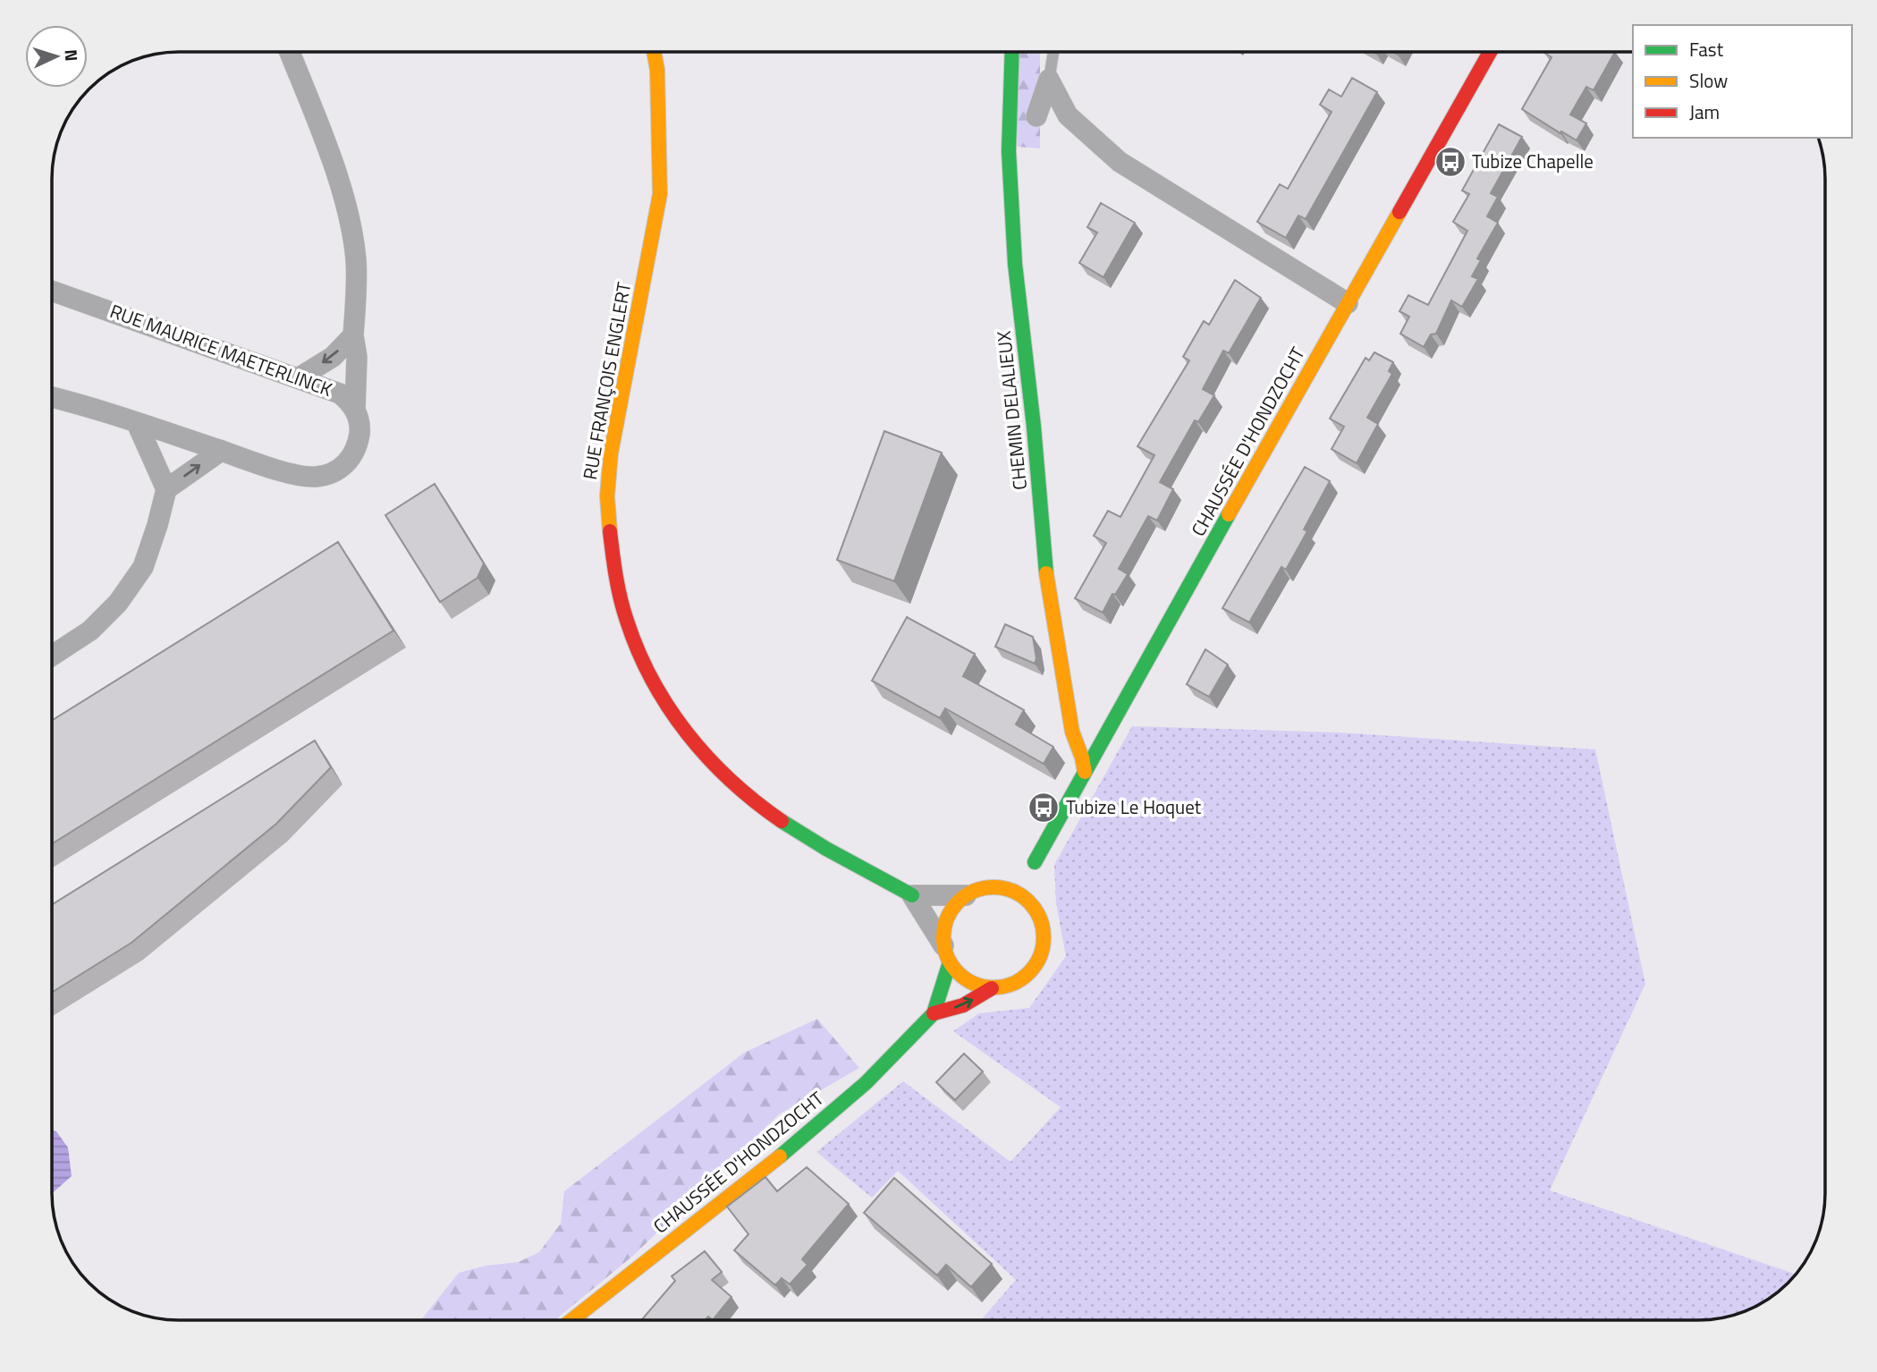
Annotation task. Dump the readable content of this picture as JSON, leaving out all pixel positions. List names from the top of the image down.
{
  "streets": {
    "main road": ["RUE FRANÇOIS ENGLERT", "CHEMIN DELALIEUX", "CHAUSSÉE D'HONDZOCHT"],
    "street": ["RUE MAURICE MAETERLINCK"]
  },
  "crossings": [
    ["CHEMIN DELALIEUX", "CHAUSSÉE D'HONDZOCHT"]
  ],
  "places": {
    "bus stop": ["Tubize Chapelle", "Tubize Le Hoquet"]
  },
  "legend": ["Fast", "Slow", "Jam"],
  "north": "right"
}
